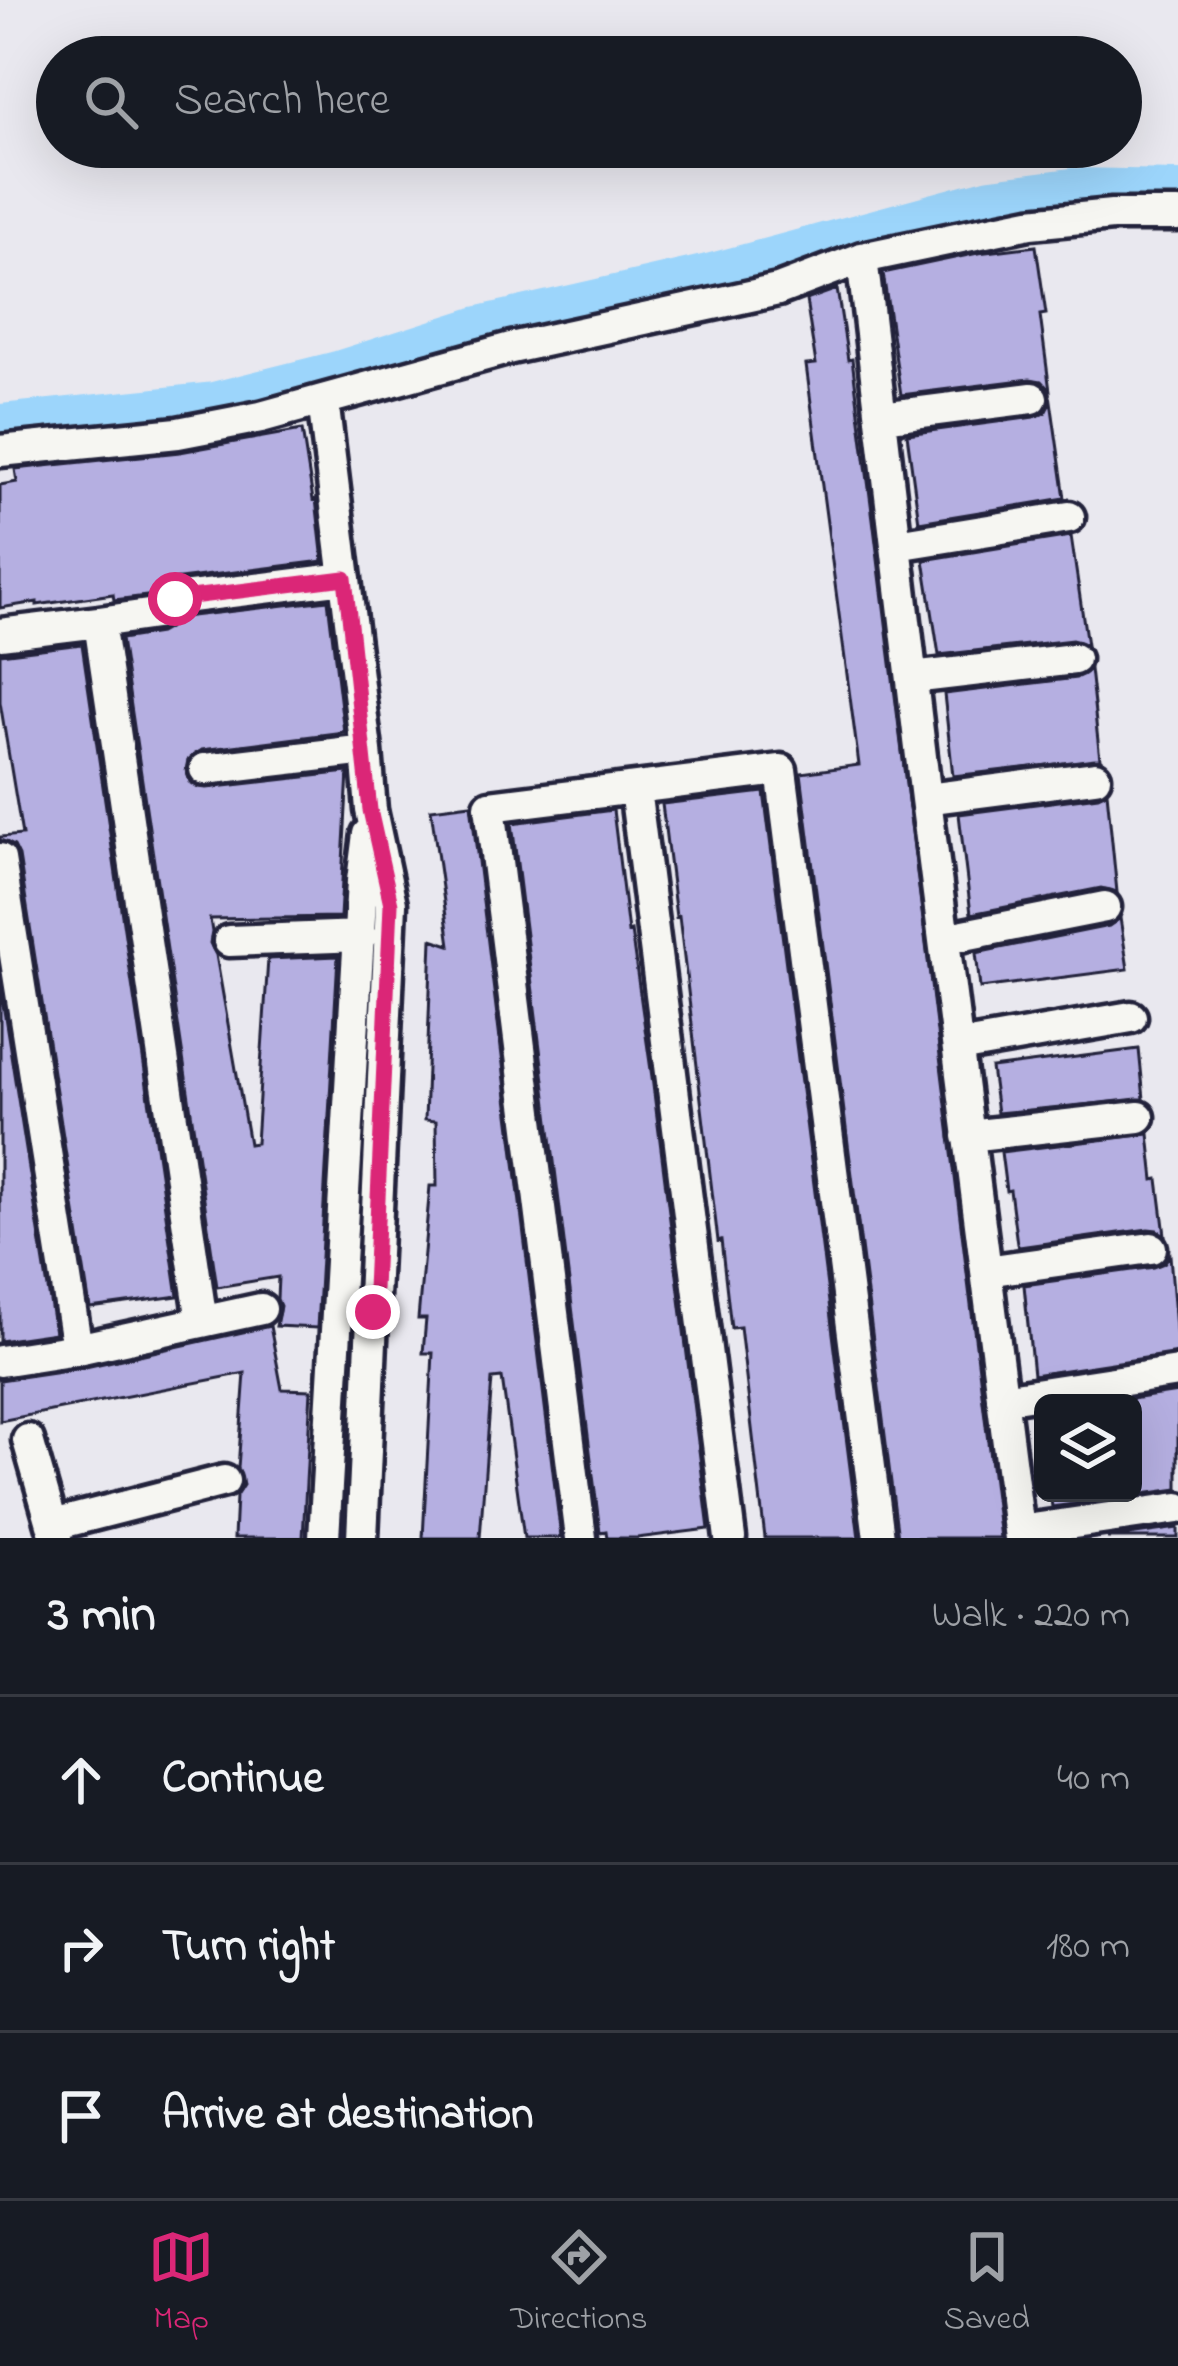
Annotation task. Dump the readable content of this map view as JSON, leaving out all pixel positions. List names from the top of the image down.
{
  "page": {
    "search": "Search here",
    "heading": ["3 min", "Walk · 220 m"],
    "list": [
      ["Continue", "40 m"],
      ["Turn right", "180 m"],
      "Arrive at destination"
    ],
    "nav": ["Map", "Directions", "Saved"]
  }
}
